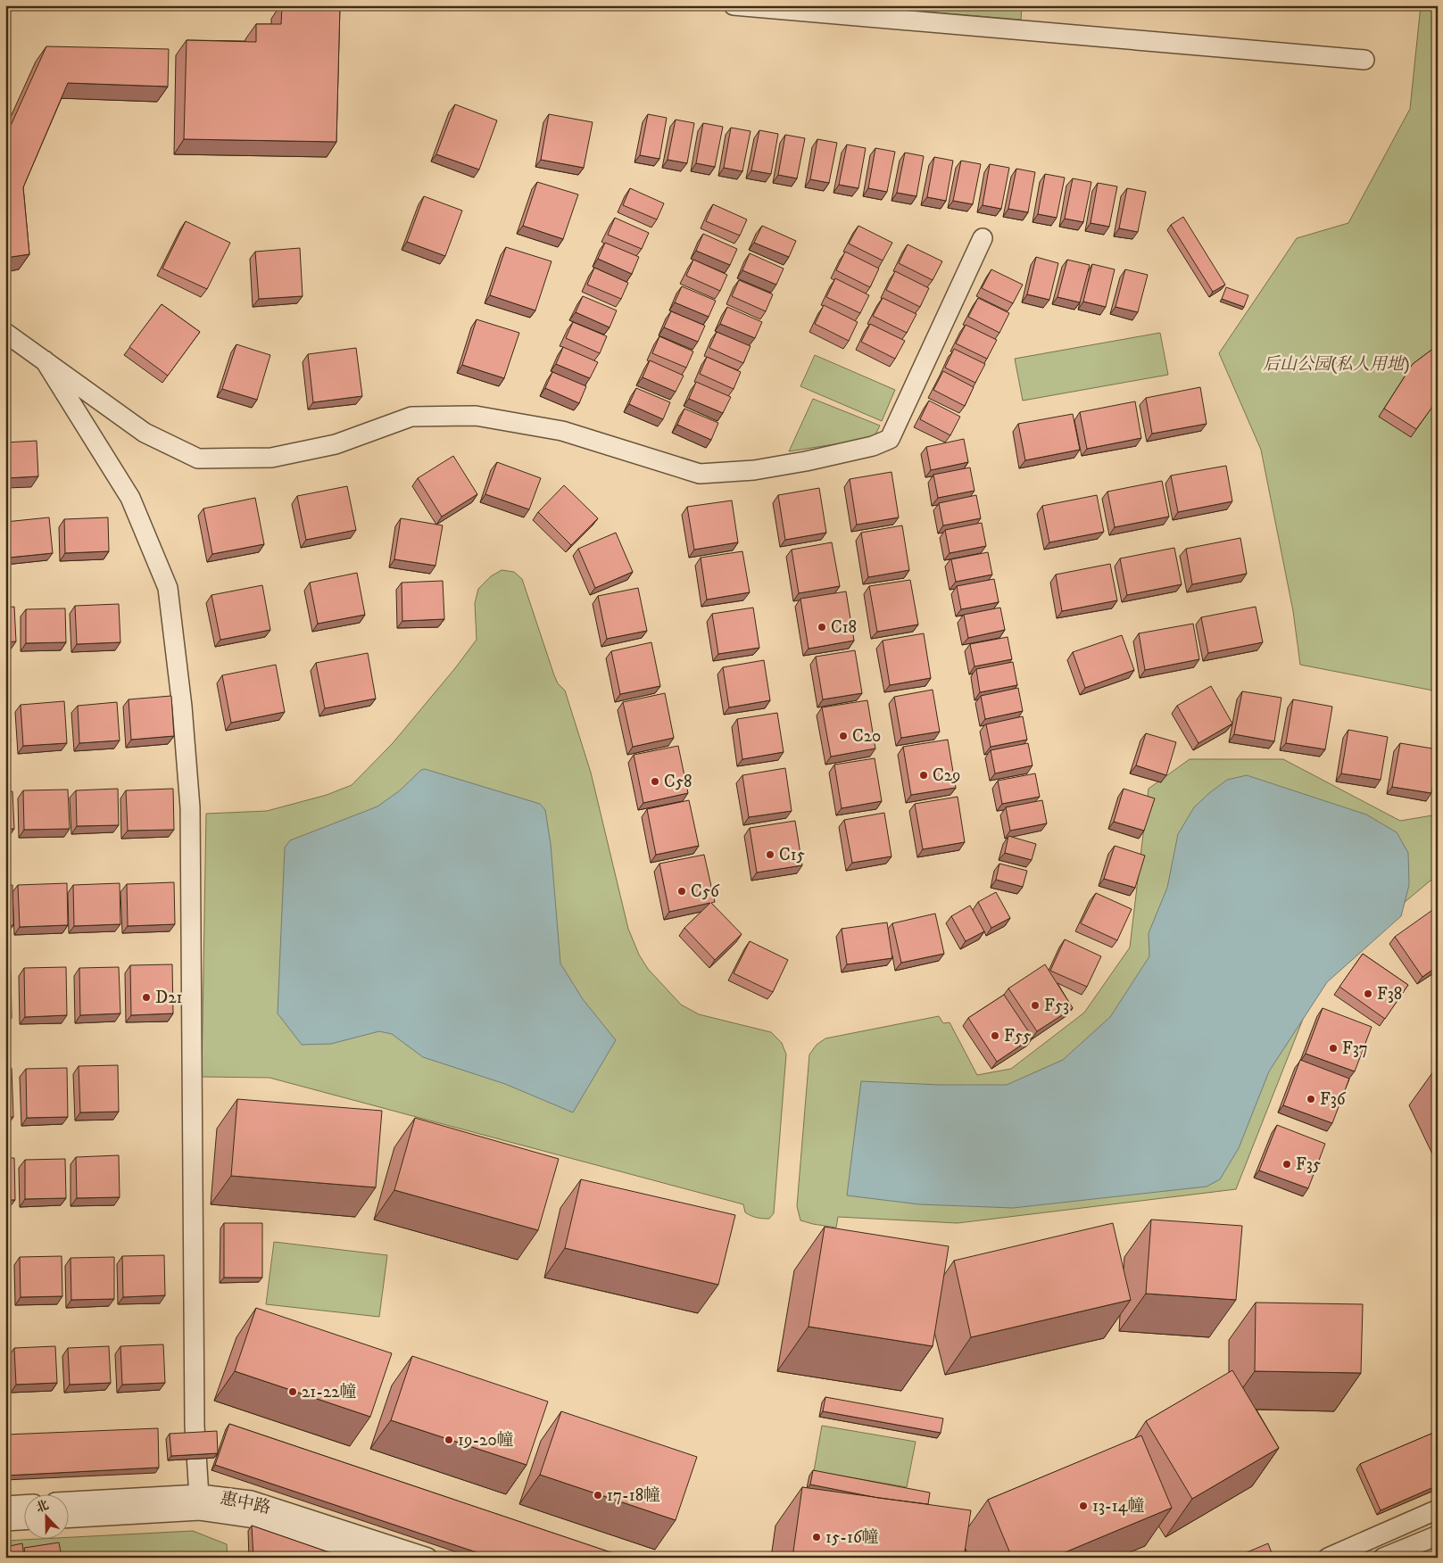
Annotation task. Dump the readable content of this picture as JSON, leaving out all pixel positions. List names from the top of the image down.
{
  "streets": {
    "street": ["惠中路"]
  },
  "parks": ["后山公园(私人用地)"],
  "places": [
    "C18",
    "C20",
    "C29",
    "C58",
    "C15",
    "C56",
    "F38",
    "D21",
    "F53",
    "F55",
    "F37",
    "F36",
    "F35",
    "21-22幢",
    "19-20幢",
    "17-18幢",
    "13-14幢",
    "15-16幢"
  ],
  "north": "top"
}
